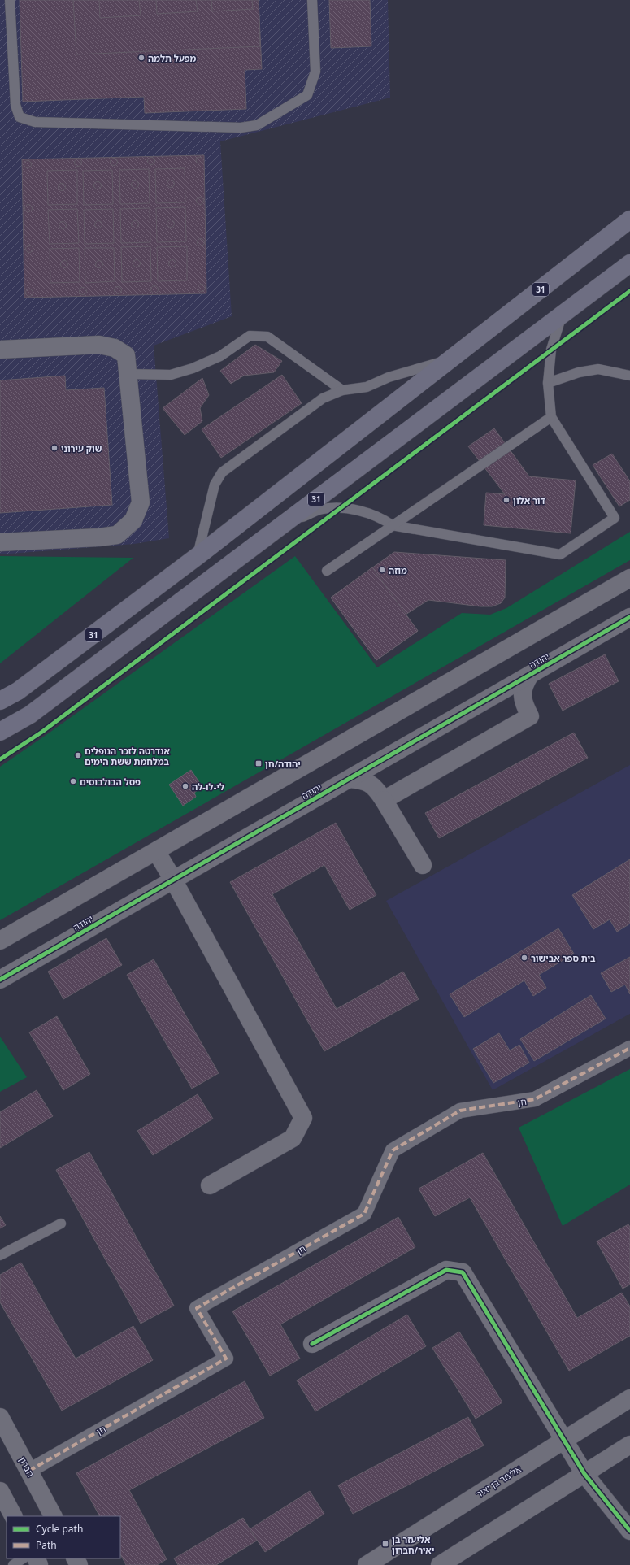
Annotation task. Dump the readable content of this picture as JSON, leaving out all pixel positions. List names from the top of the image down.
{
  "streets": {
    "highway": ["31"],
    "street": [
      "יהודה",
      "חן",
      "חברון",
      "אלעזר בן יאיר"
    ]
  },
  "crossings": [
    ["חן", "חברון"]
  ],
  "places": {
    "other": [
      "מפעל תלמה",
      "שוק עירוני",
      "דור אלון",
      "מוזה",
      "אנדרטה לזכר הנופלים במלחמת ששת הימים",
      "פסל הבולבוסים",
      "לי-לו-לה",
      "בית ספר אבישור"
    ],
    "transit": ["יהודה/חן", "אליעזר בן יאיר/חברון"]
  },
  "legend": ["Cycle path", "Path"]
}
